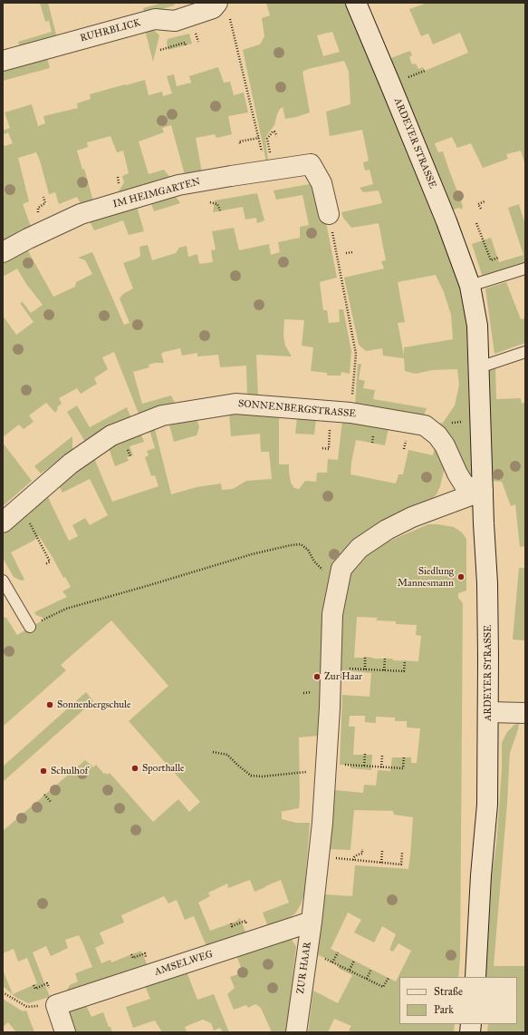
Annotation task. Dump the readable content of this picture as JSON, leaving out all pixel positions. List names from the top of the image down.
{
  "streets": {
    "street": [
      "RUHRBLICK",
      "ARDEYER STRASSE",
      "IM HEIMGARTEN",
      "SONNENBERGSTRASSE",
      "AMSELWEG",
      "ZUR HAAR"
    ]
  },
  "crossings": [
    ["ARDEYER STRASSE", "SONNENBERGSTRASSE"],
    ["ARDEYER STRASSE", "ZUR HAAR"],
    ["SONNENBERGSTRASSE", "ZUR HAAR"],
    ["AMSELWEG", "ZUR HAAR"]
  ],
  "places": [
    "Siedlung Mannesmann",
    "Zur Haar",
    "Sonnenbergschule",
    "Sporthalle",
    "Schulhof"
  ],
  "legend": ["Straße", "Park"]
}
